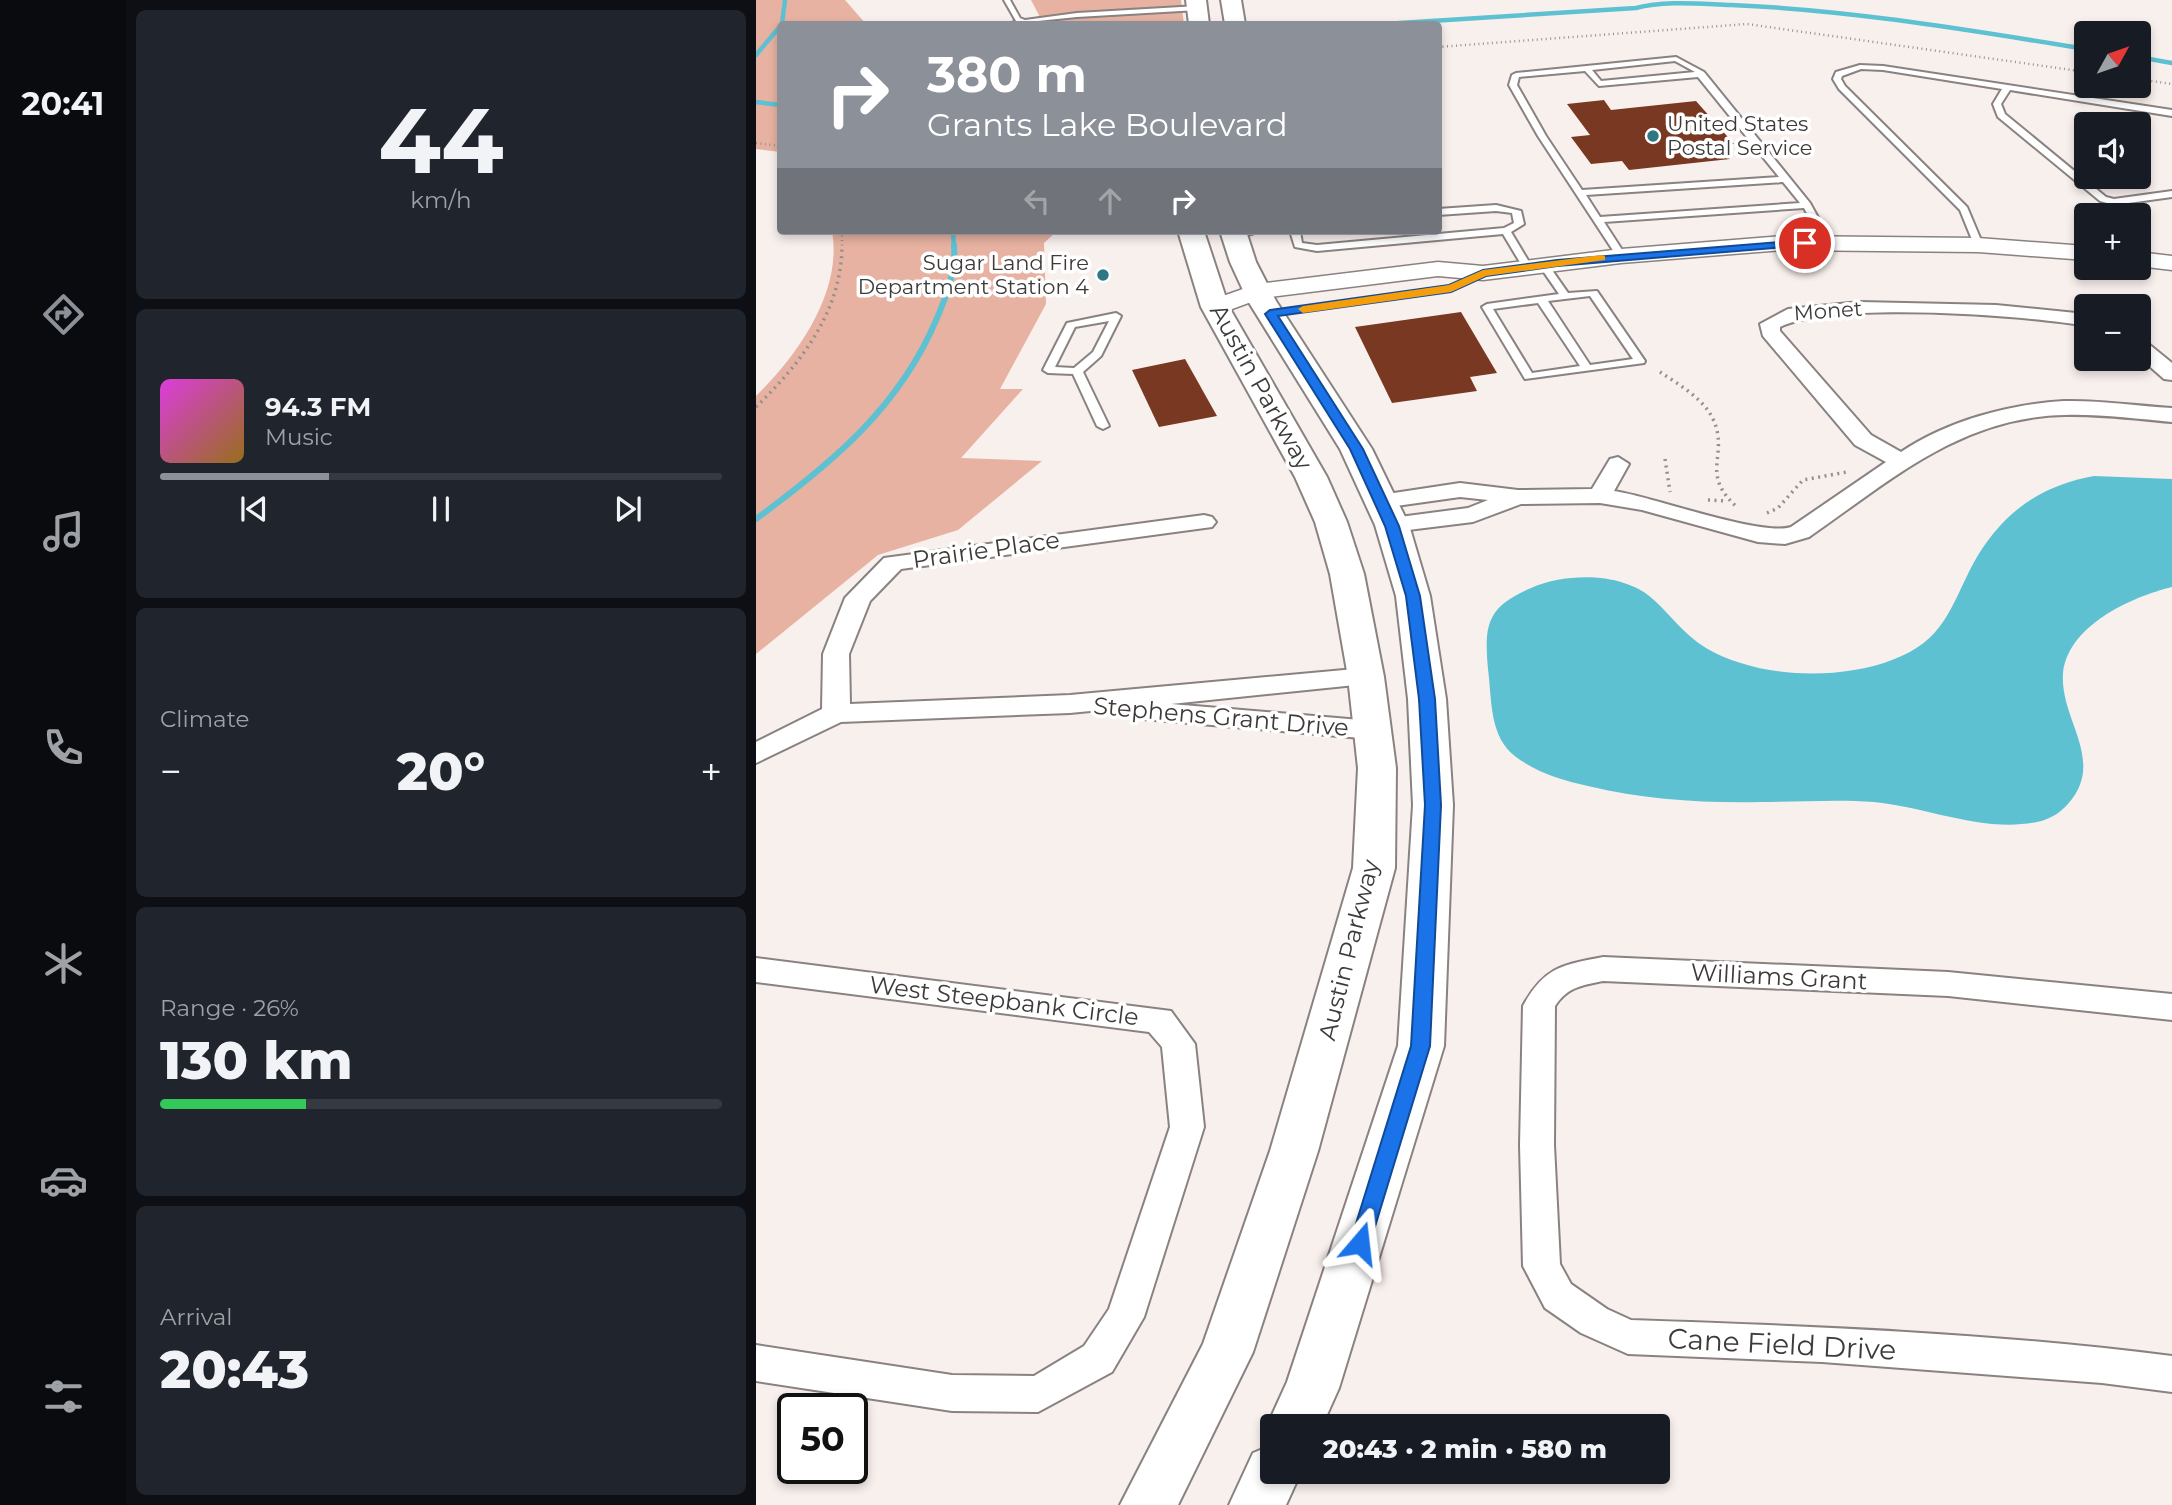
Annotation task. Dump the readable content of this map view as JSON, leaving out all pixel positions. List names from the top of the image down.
{
  "streets": {
    "main road": ["Austin Parkway"],
    "street": [
      "Monet",
      "Prairie Place",
      "Stephens Grant Drive",
      "Williams Grant",
      "West Steepbank Circle",
      "Cane Field Drive"
    ]
  },
  "crossings": [
    ["Austin Parkway", "Stephens Grant Drive"],
    ["Prairie Place", "Stephens Grant Drive"],
    ["Williams Grant", "Cane Field Drive"]
  ],
  "places": ["United States Postal Service", "Sugar Land Fire Department Station 4"],
  "north": "top right",
  "page": {
    "tabs": "20:41",
    "tile": [
      ["44", "km/h"],
      "Climate",
      ["Range · 26%", "130 km"],
      ["Arrival", "20:43"]
    ],
    "map_buttons": ["+", "−"],
    "turn": ["380 m", "Grants Lake Boulevard"],
    "song": ["94.3 FM", "Music"],
    "heat": ["−", "20°", "+"],
    "limit": "50",
    "trip": "20:43 · 2 min · 580 m"
  }
}
